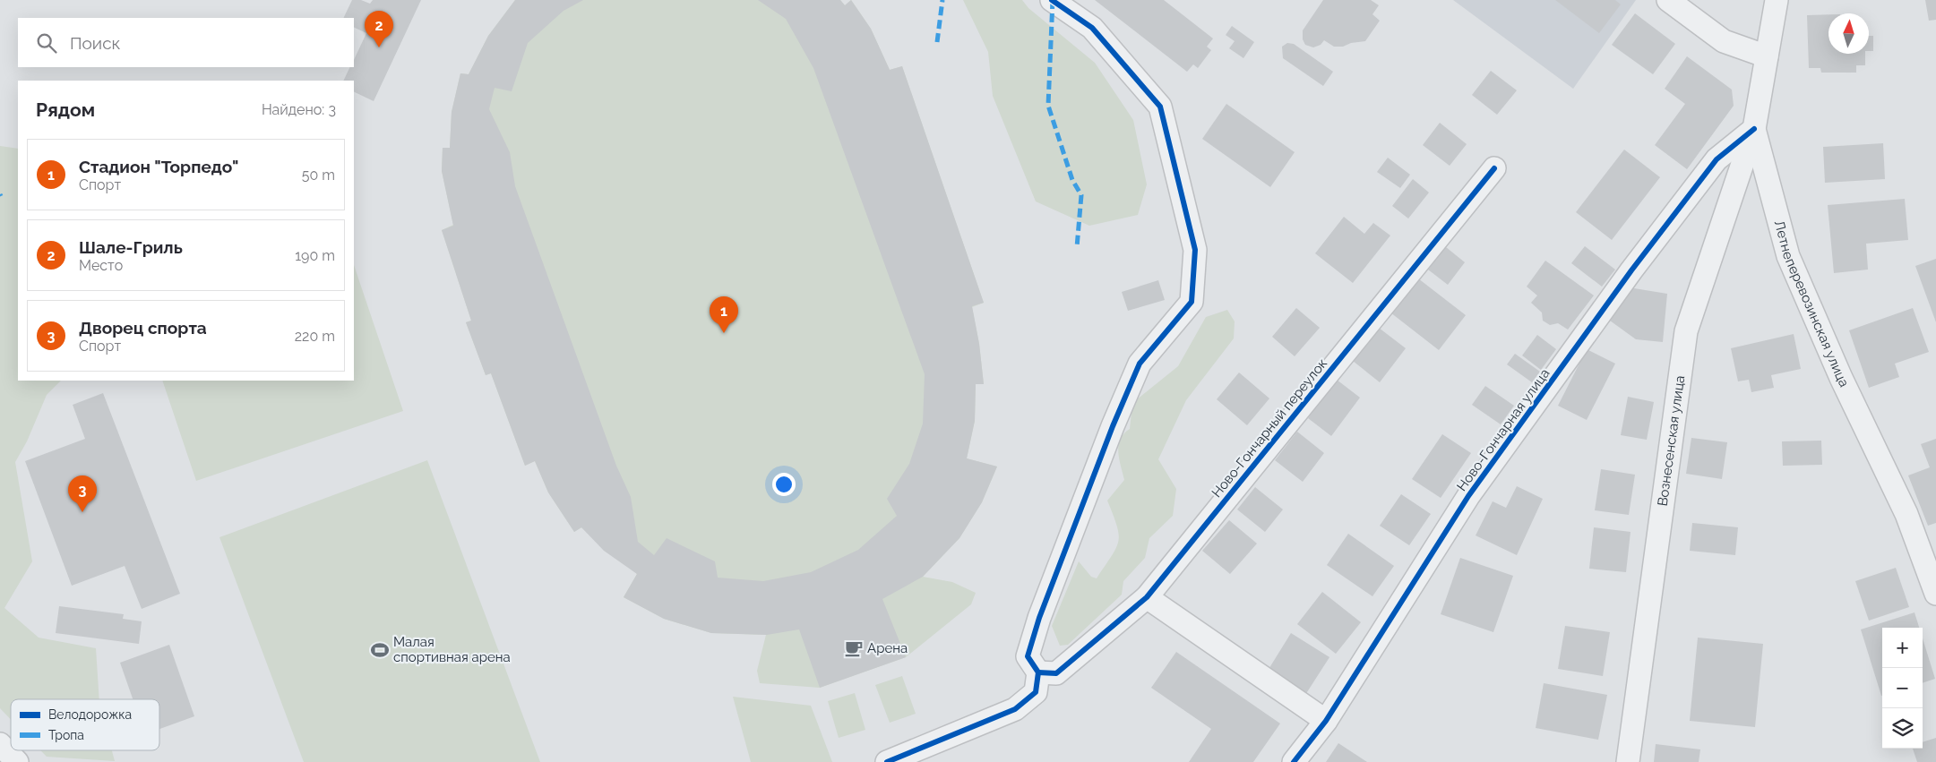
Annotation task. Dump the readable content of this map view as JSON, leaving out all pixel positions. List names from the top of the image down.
{
  "streets": {
    "street": [
      "Летнеперевозинская улица",
      "Ново-Гончарный переулок",
      "Ново-Гончарная улица",
      "Вознесенская улица"
    ]
  },
  "crossings": [
    ["Летнеперевозинская улица", "Ново-Гончарная улица"],
    ["Летнеперевозинская улица", "Вознесенская улица"],
    ["Ново-Гончарная улица", "Вознесенская улица"]
  ],
  "places": {
    "cafe": ["Арена"],
    "sports": ["Малая спортивная арена"]
  },
  "legend": ["Велодорожка", "Тропа"],
  "north": "top",
  "page": {
    "pins": ["2", "1", "3"],
    "search": "Поиск",
    "heading": ["Рядом", "Найдено: 3"],
    "list": [
      {
        "mark": "1",
        "name": "Стадион \"Торпедо\"",
        "note": "Спорт",
        "value": "50 m"
      },
      {
        "mark": "2",
        "name": "Шале-Гриль",
        "note": "Место",
        "value": "190 m"
      },
      {
        "mark": "3",
        "name": "Дворец спорта",
        "note": "Спорт",
        "value": "220 m"
      }
    ],
    "map_buttons": ["+", "−"]
  }
}
